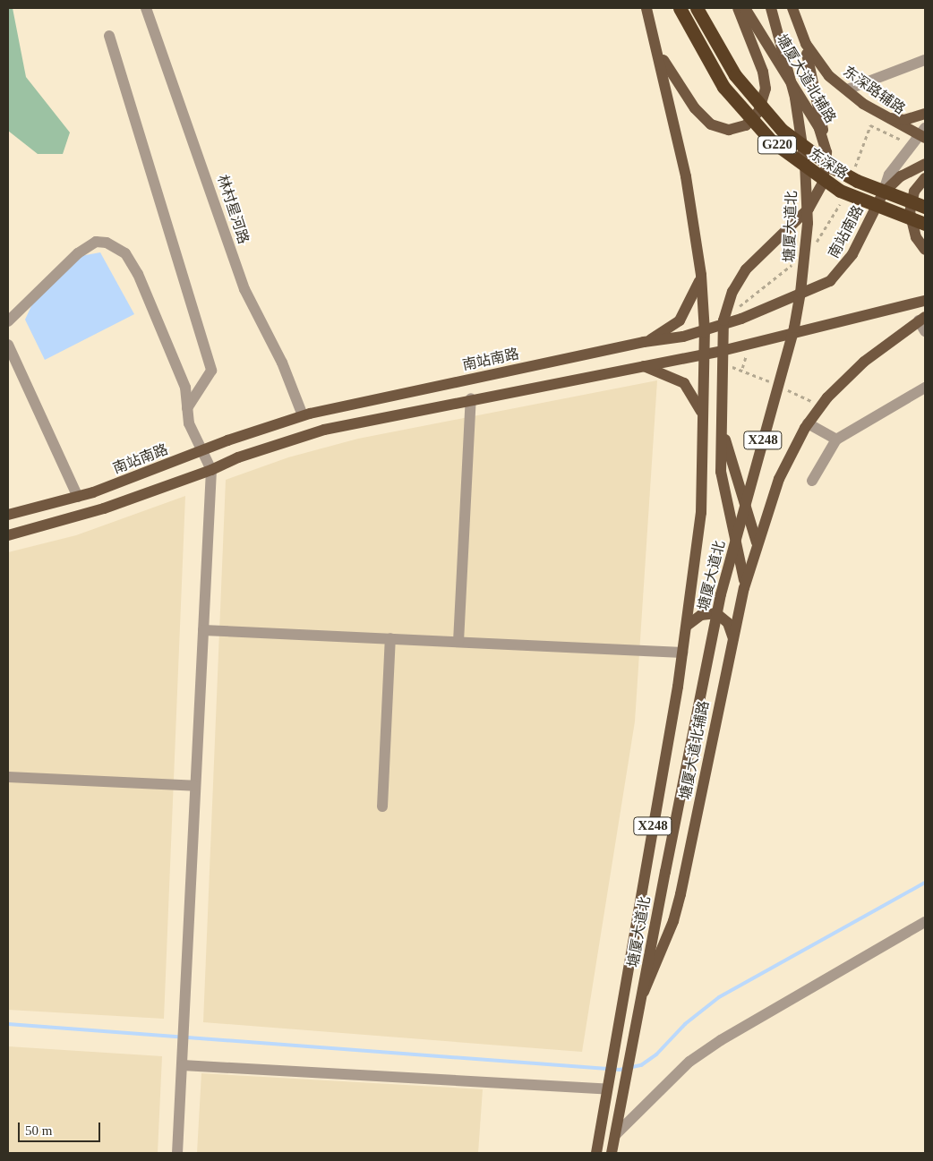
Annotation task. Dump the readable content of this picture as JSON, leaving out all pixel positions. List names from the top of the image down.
{
  "streets": {
    "highway": ["G220", "东深路"],
    "main road": [
      "塘厦大道北辅路",
      "东深路辅路",
      "塘厦大道北",
      "南站南路",
      "X248"
    ],
    "street": ["林村星河路"]
  },
  "crossings": [
    ["塘厦大道北辅路", "塘厦大道北"],
    ["塘厦大道北辅路", "南站南路"],
    ["林村星河路", "南站南路"],
    ["塘厦大道北", "南站南路"]
  ],
  "scale_bar": "50 m"
}
